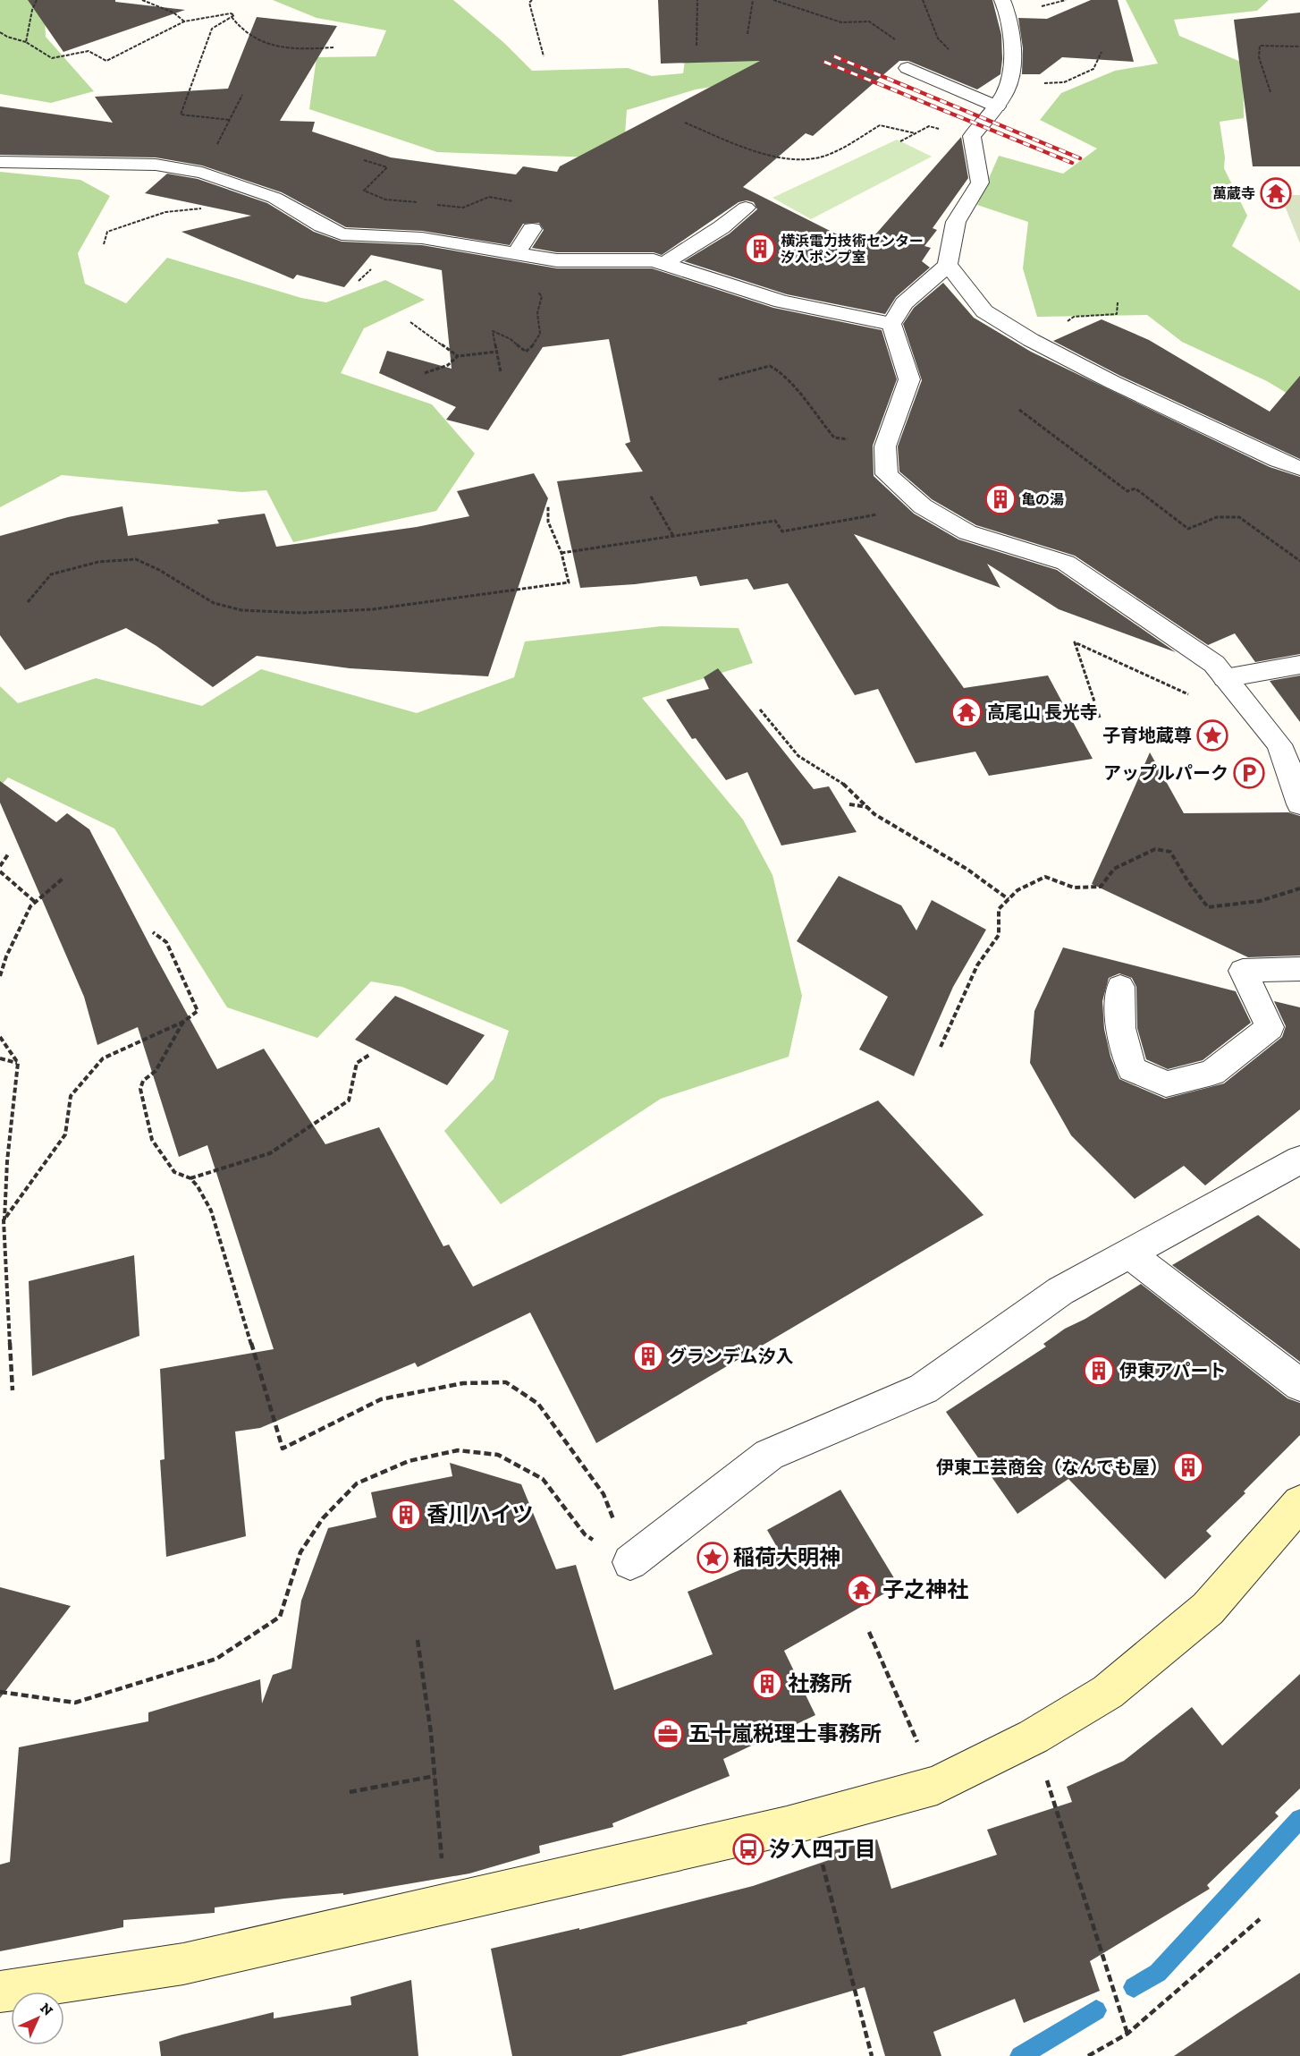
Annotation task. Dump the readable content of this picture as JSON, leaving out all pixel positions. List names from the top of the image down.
{
  "places": {
    "temple": ["萬蔵寺", "高尾山 長光寺", "子之神社"],
    "building": [
      "横浜電力技術センター 汐入ポンプ室",
      "亀の湯",
      "グランデム汐入",
      "伊東アパート",
      "伊東工芸商会（なんでも屋）",
      "香川ハイツ",
      "社務所"
    ],
    "place": ["子育地蔵尊", "稲荷大明神"],
    "parking": ["アップルパーク"],
    "office": ["五十嵐税理士事務所"],
    "bus stop": ["汐入四丁目"]
  },
  "north": "top right"
}
